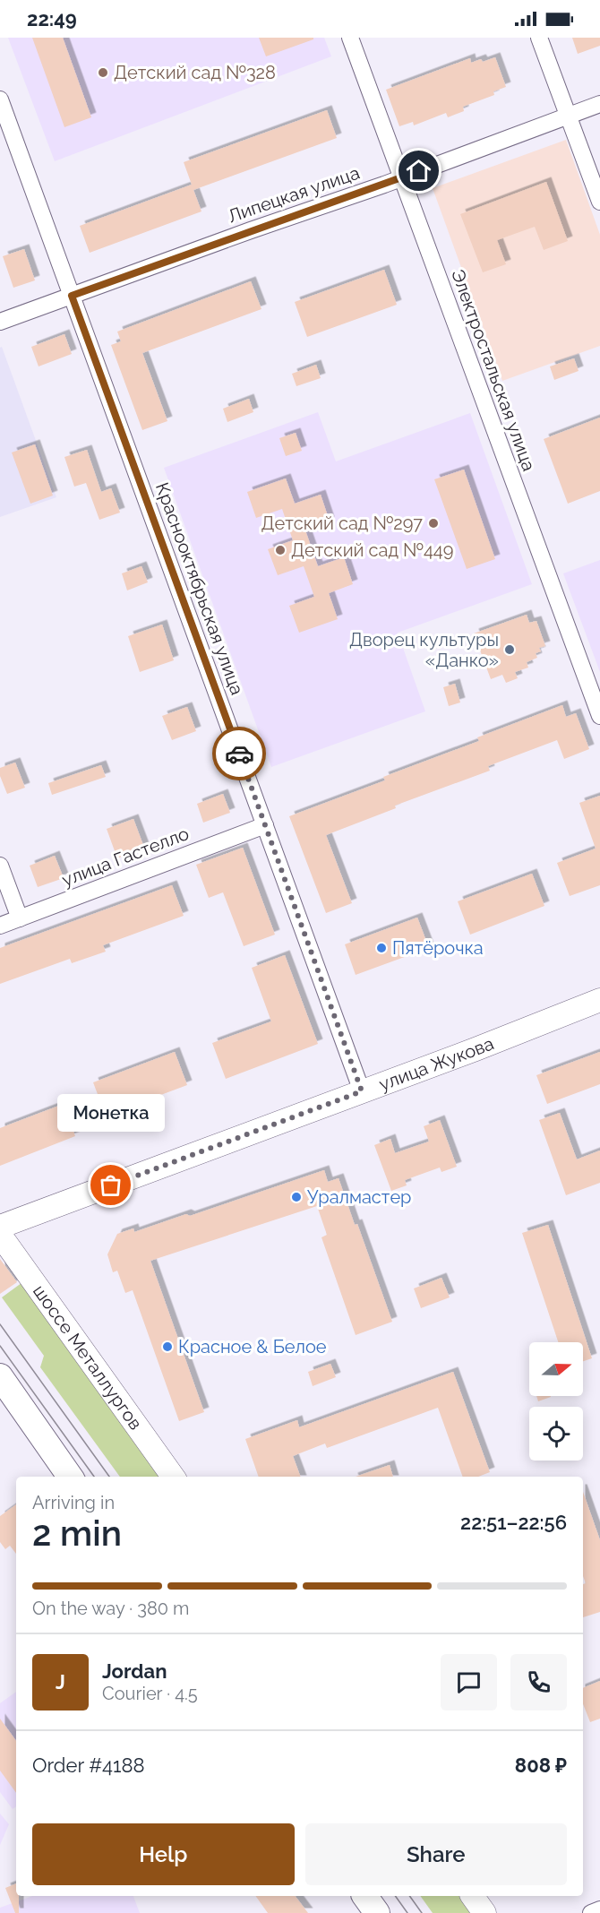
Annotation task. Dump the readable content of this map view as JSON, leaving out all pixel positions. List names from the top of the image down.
{
  "streets": {
    "main road": ["улица Жукова", "шоссе Металлургов"],
    "street": [
      "Липецкая улица",
      "Электростальская улица",
      "Краснооктябрьская улица",
      "улица Гастелло"
    ]
  },
  "crossings": [
    ["Липецкая улица", "Электростальская улица"],
    ["Липецкая улица", "Краснооктябрьская улица"],
    ["Краснооктябрьская улица", "улица Гастелло"],
    ["Краснооктябрьская улица", "улица Жукова"]
  ],
  "places": [
    "Детский сад №328",
    "Детский сад №297",
    "Детский сад №449",
    "Дворец культуры «Данко»",
    "Пятёрочка",
    "Монетка",
    "Уралмастер",
    "Красное & Белое"
  ],
  "north": "right",
  "page": {
    "status": "22:49",
    "bubble": "Монетка",
    "heading": ["2 min", "Arriving in", "22:51–22:56"],
    "panel": [
      "Jordan",
      "Courier · 4.5",
      "Order #4188",
      "808 ₽"
    ],
    "bar": "On the way · 380 m",
    "round": "J",
    "buttons": ["Help", "Share"]
  }
}
